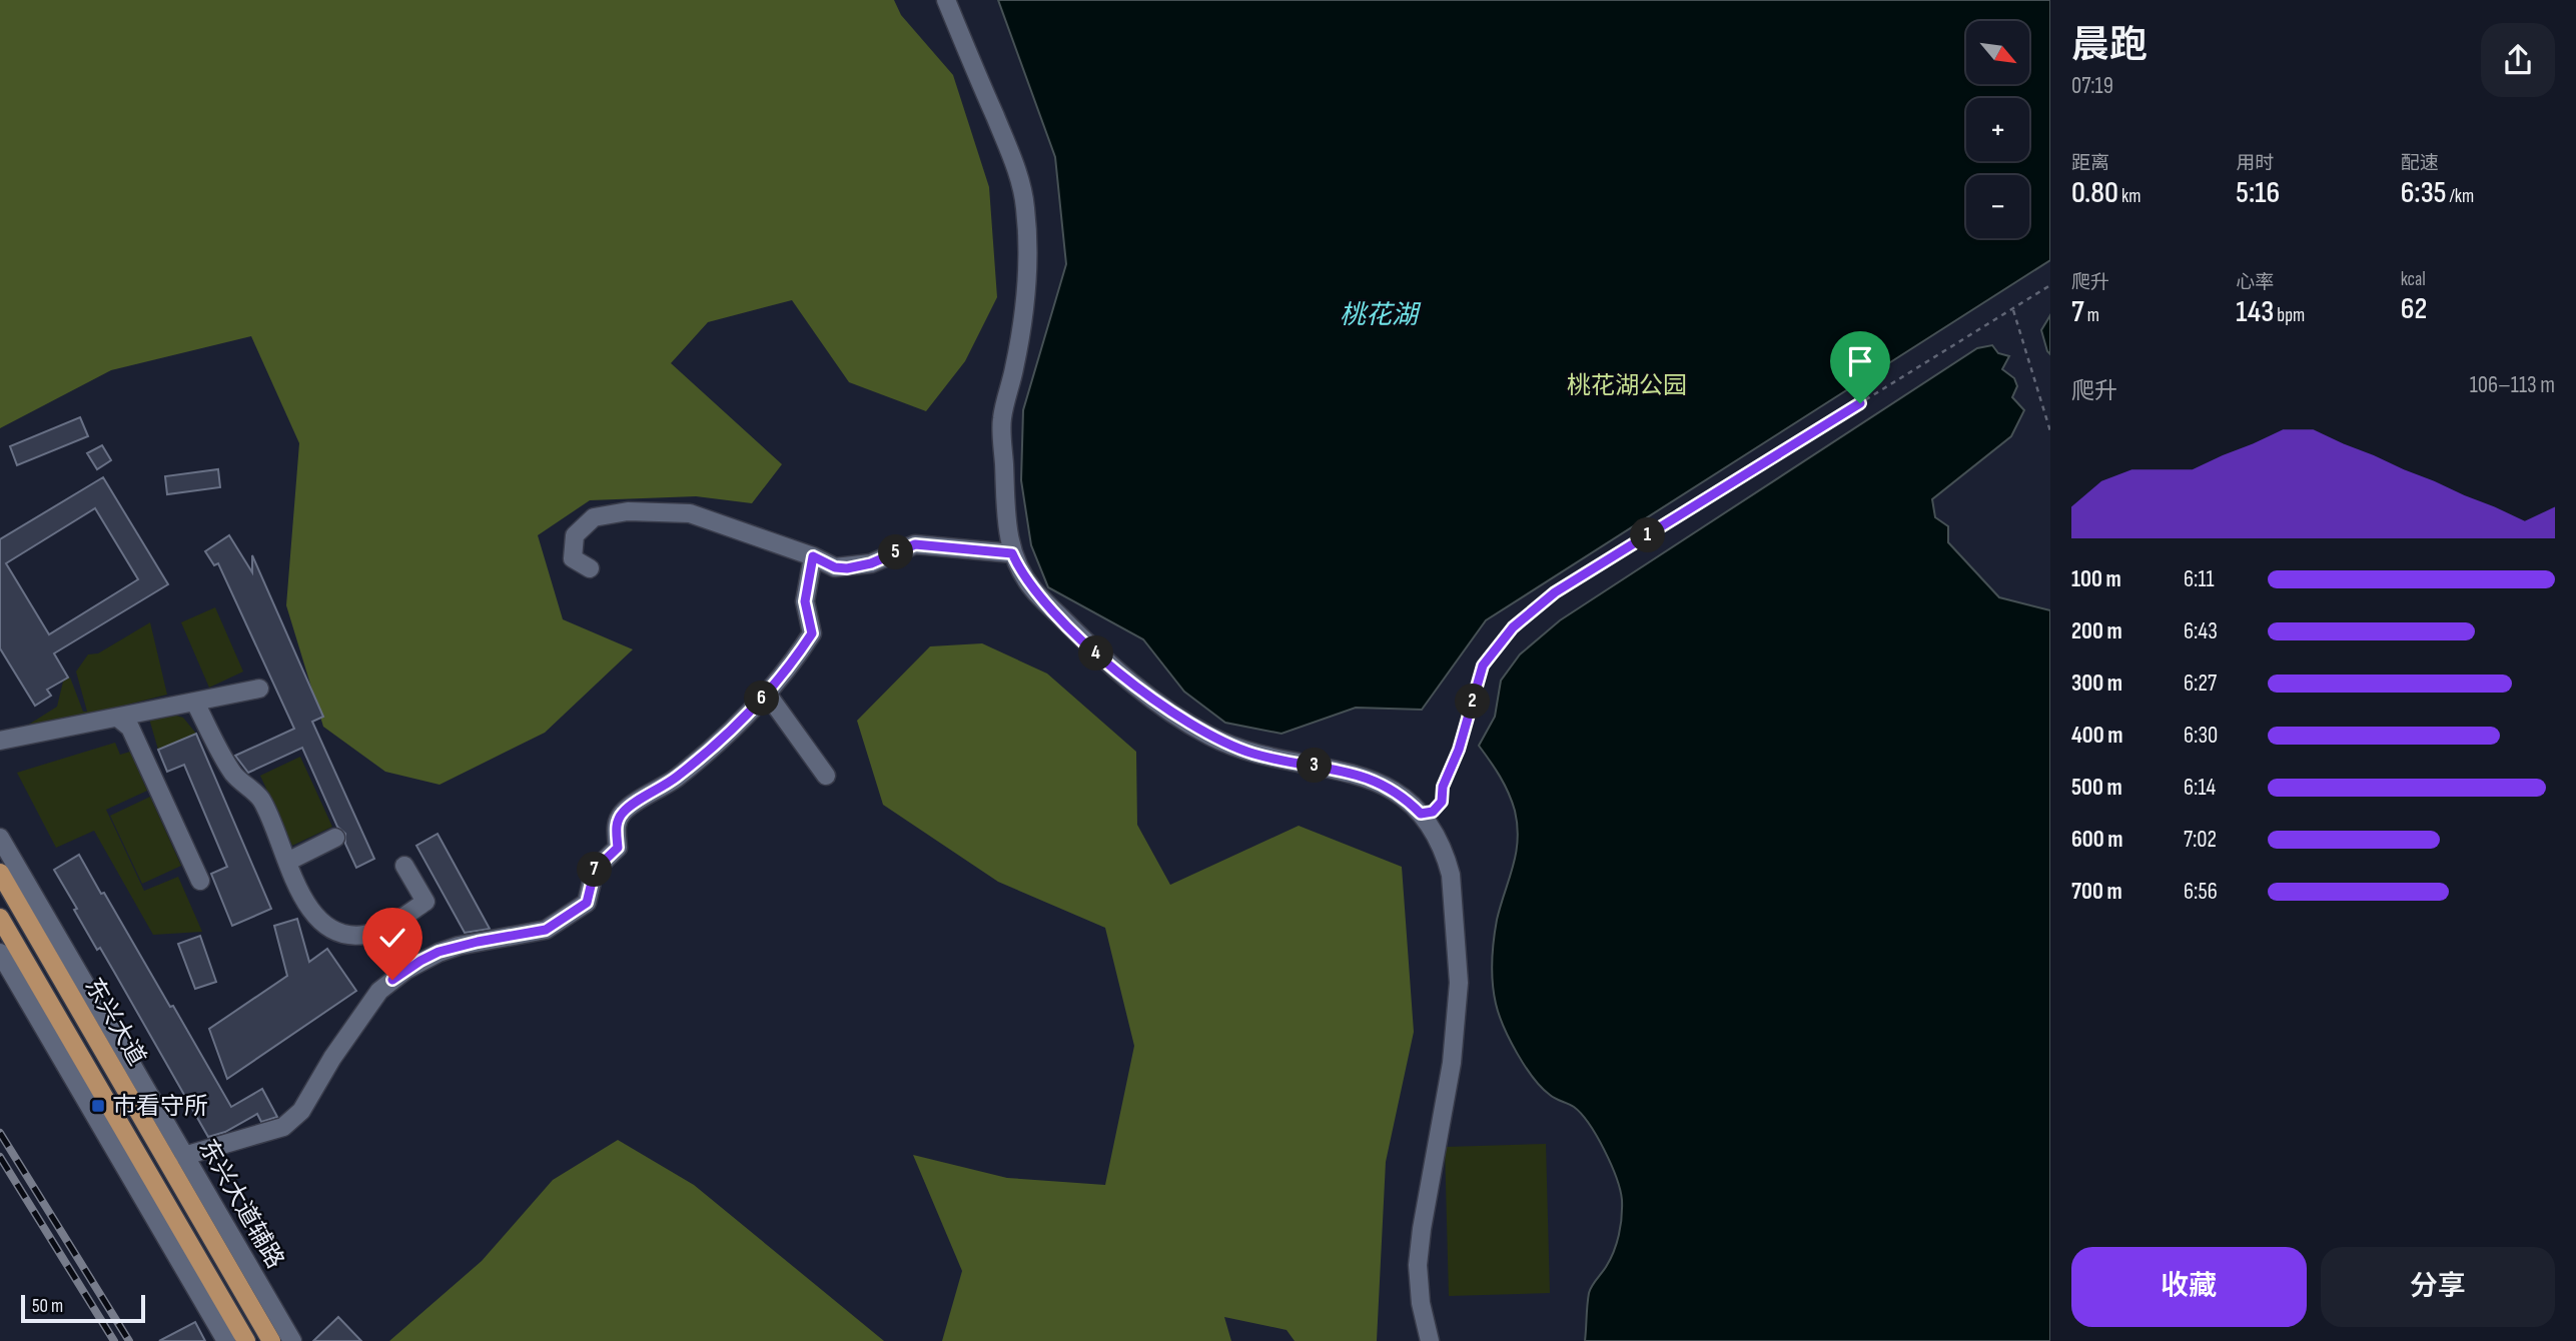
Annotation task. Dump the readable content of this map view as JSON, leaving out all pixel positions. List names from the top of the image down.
{
  "streets": {
    "main road": ["东兴大道"],
    "street": ["东兴大道辅路"]
  },
  "water": ["桃花湖"],
  "parks": ["桃花湖公园"],
  "places": {
    "transit": ["巿看守所"]
  },
  "scale_bar": "50 m",
  "north": "bottom right",
  "page": {
    "heading": ["晨跑", "07:19"],
    "map_buttons": ["+", "−"],
    "stats": [
      ["距离", "0.80 km"],
      ["用时", "5:16"],
      ["配速", "6:35 /km"],
      ["爬升", "7 m"],
      ["心率", "143 bpm"],
      ["kcal", "62"]
    ],
    "chart": ["爬升", "106–113 m"],
    "pins": [
      "1",
      "5",
      "4",
      "6",
      "2",
      "3",
      "7"
    ],
    "list": [
      {
        "name": "100 m",
        "note": "6:11"
      },
      {
        "name": "200 m",
        "note": "6:43"
      },
      {
        "name": "300 m",
        "note": "6:27"
      },
      {
        "name": "400 m",
        "note": "6:30"
      },
      {
        "name": "500 m",
        "note": "6:14"
      },
      {
        "name": "600 m",
        "note": "7:02"
      },
      {
        "name": "700 m",
        "note": "6:56"
      }
    ],
    "buttons": ["收藏", "分享"],
    "scale": "50 m"
  }
}
